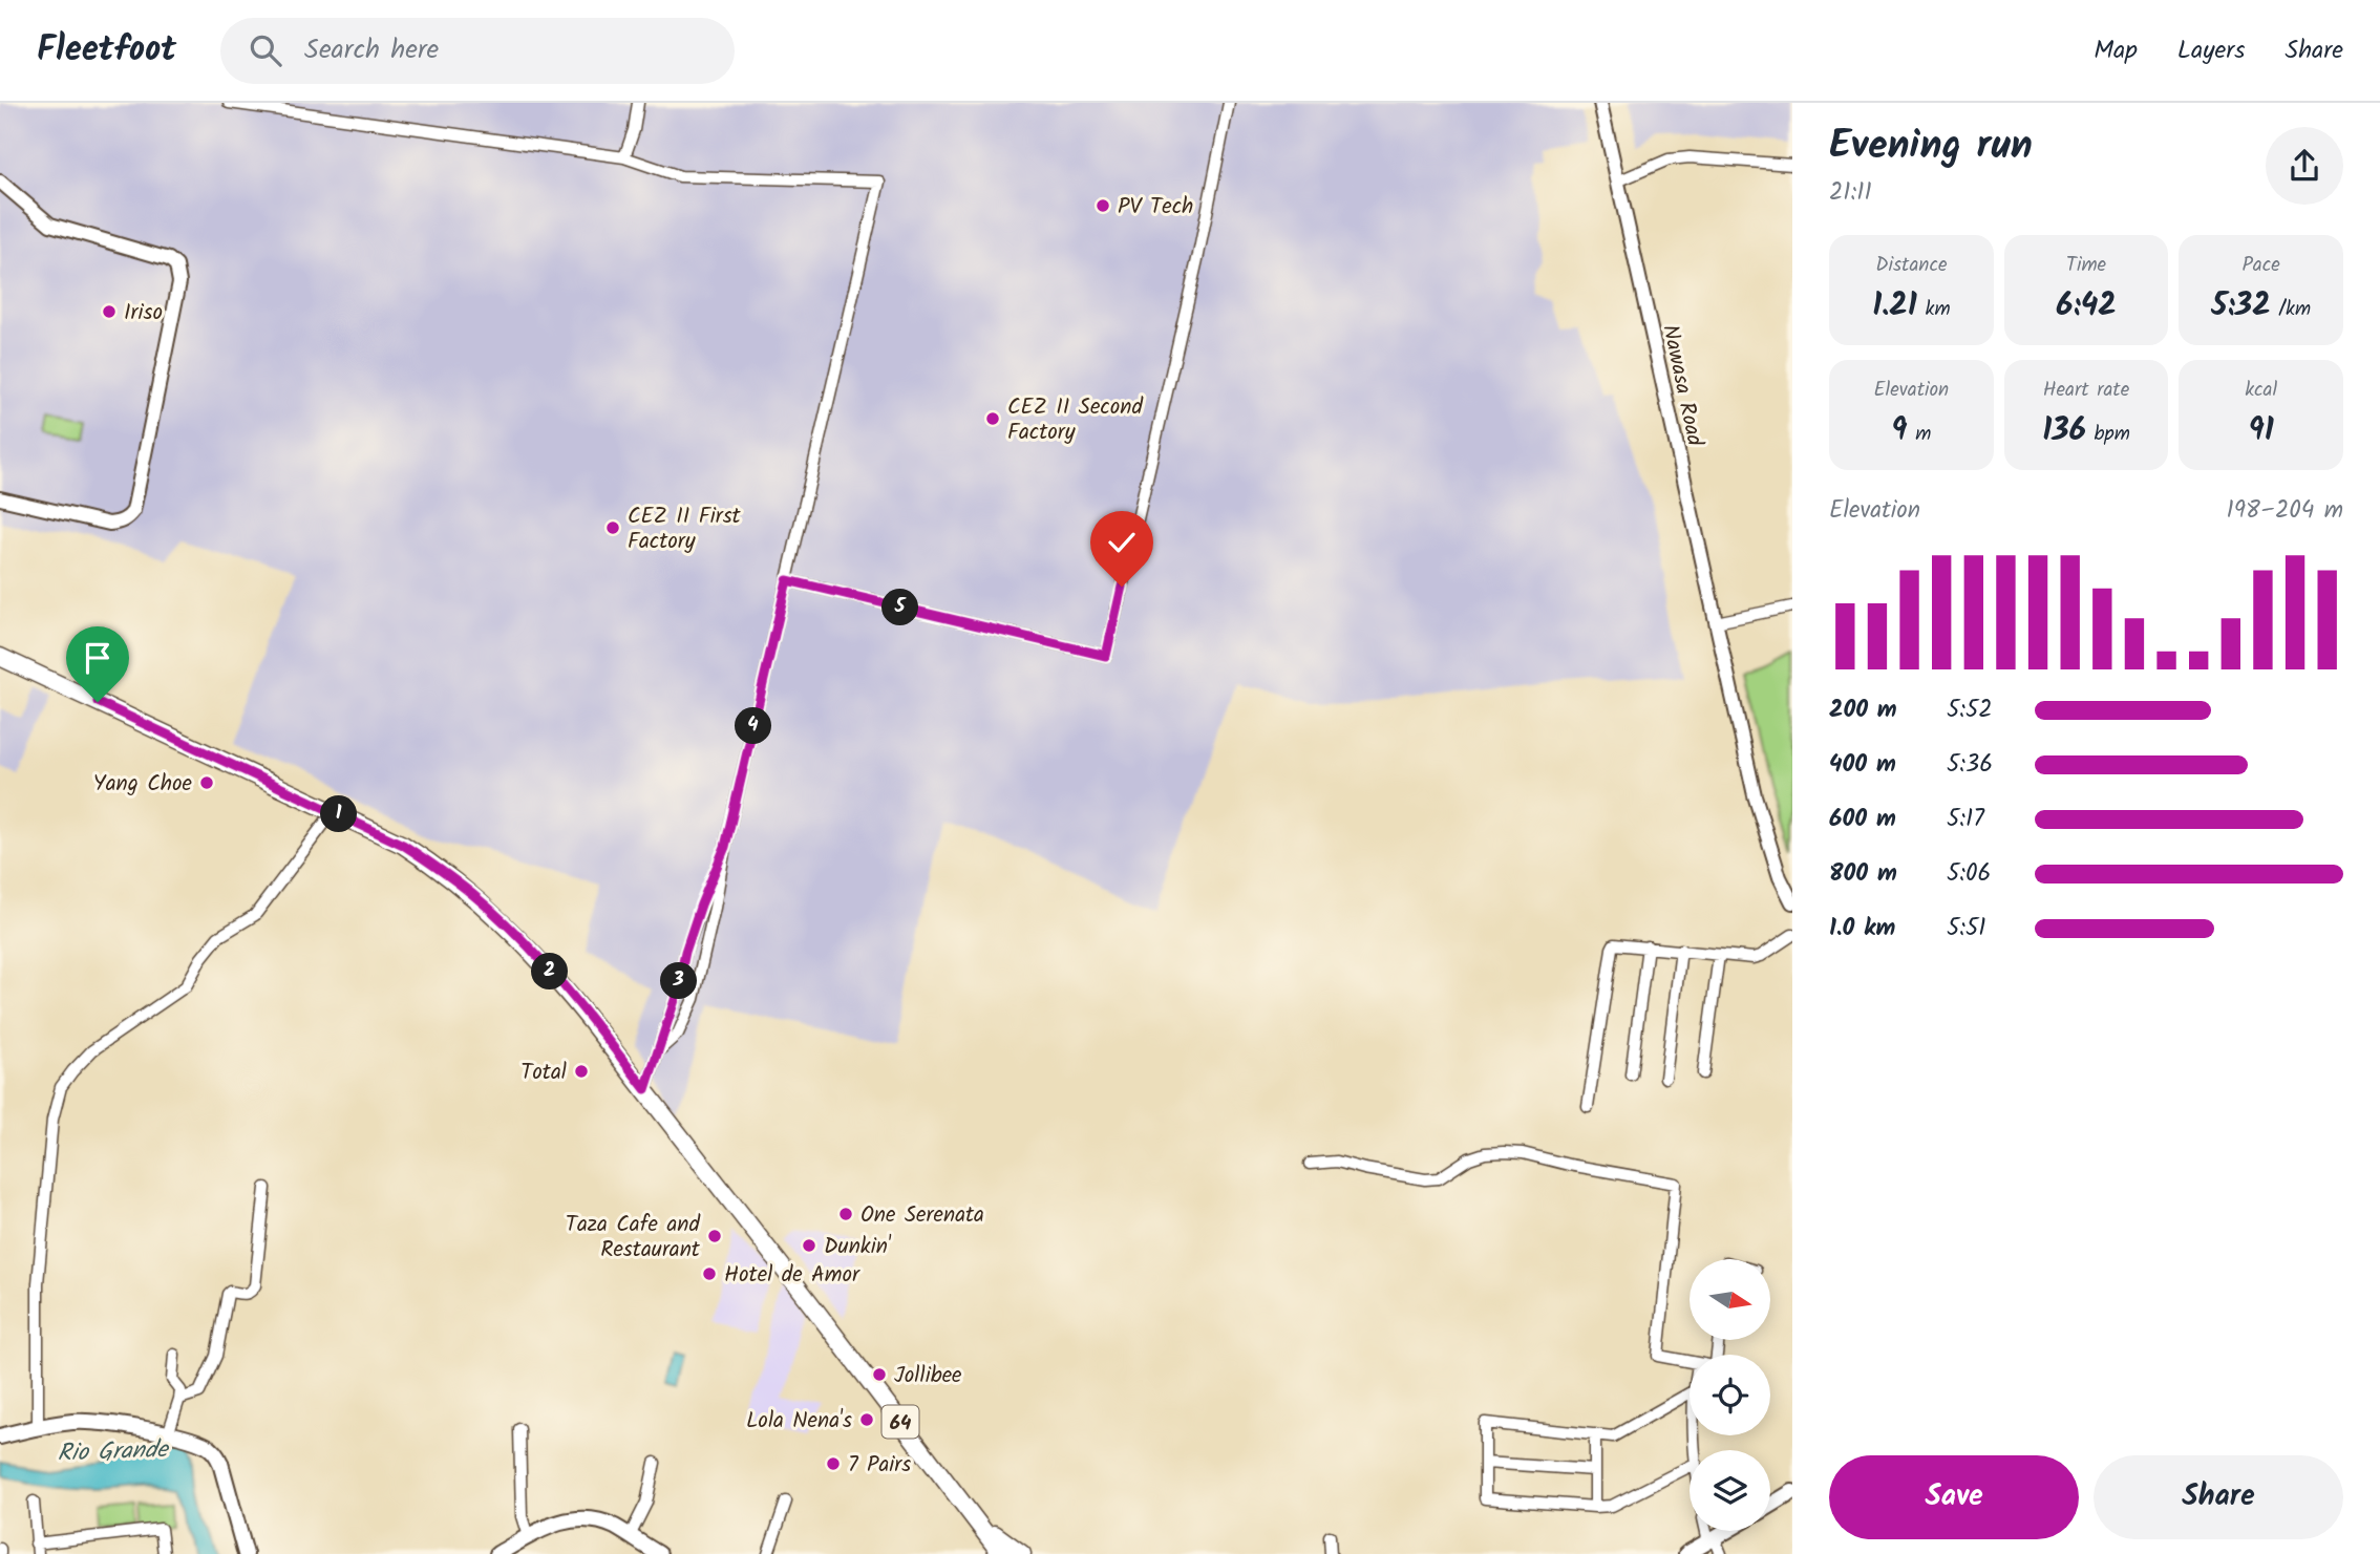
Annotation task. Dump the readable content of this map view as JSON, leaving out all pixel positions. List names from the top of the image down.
{
  "streets": {
    "main road": ["64"],
    "street": ["Nawasa Road"]
  },
  "water": ["Rio Grande"],
  "places": [
    "PV Tech",
    "Iriso",
    "CEZ II Second Factory",
    "CEZ II First Factory",
    "Yang Choe",
    "Total",
    "One Serenata",
    "Taza Cafe and Restaurant",
    "Dunkin'",
    "Hotel de Amor",
    "Jollibee",
    "Lola Nena's",
    "7 Pairs"
  ],
  "north": "right",
  "page": {
    "header": "Fleetfoot",
    "search": "Search here",
    "nav": ["Map", "Layers", "Share"],
    "heading": ["Evening run", "21:11"],
    "stats": [
      ["Distance", "1.21 km"],
      ["Time", "6:42"],
      ["Pace", "5:32 /km"],
      ["Elevation", "9 m"],
      ["Heart rate", "136 bpm"],
      ["kcal", "91"]
    ],
    "chart": ["Elevation", "198–204 m"],
    "pins": [
      "5",
      "4",
      "1",
      "2",
      "3"
    ],
    "list": [
      {
        "name": "200 m",
        "note": "5:52"
      },
      {
        "name": "400 m",
        "note": "5:36"
      },
      {
        "name": "600 m",
        "note": "5:17"
      },
      {
        "name": "800 m",
        "note": "5:06"
      },
      {
        "name": "1.0 km",
        "note": "5:51"
      }
    ],
    "buttons": ["Save", "Share"]
  }
}
